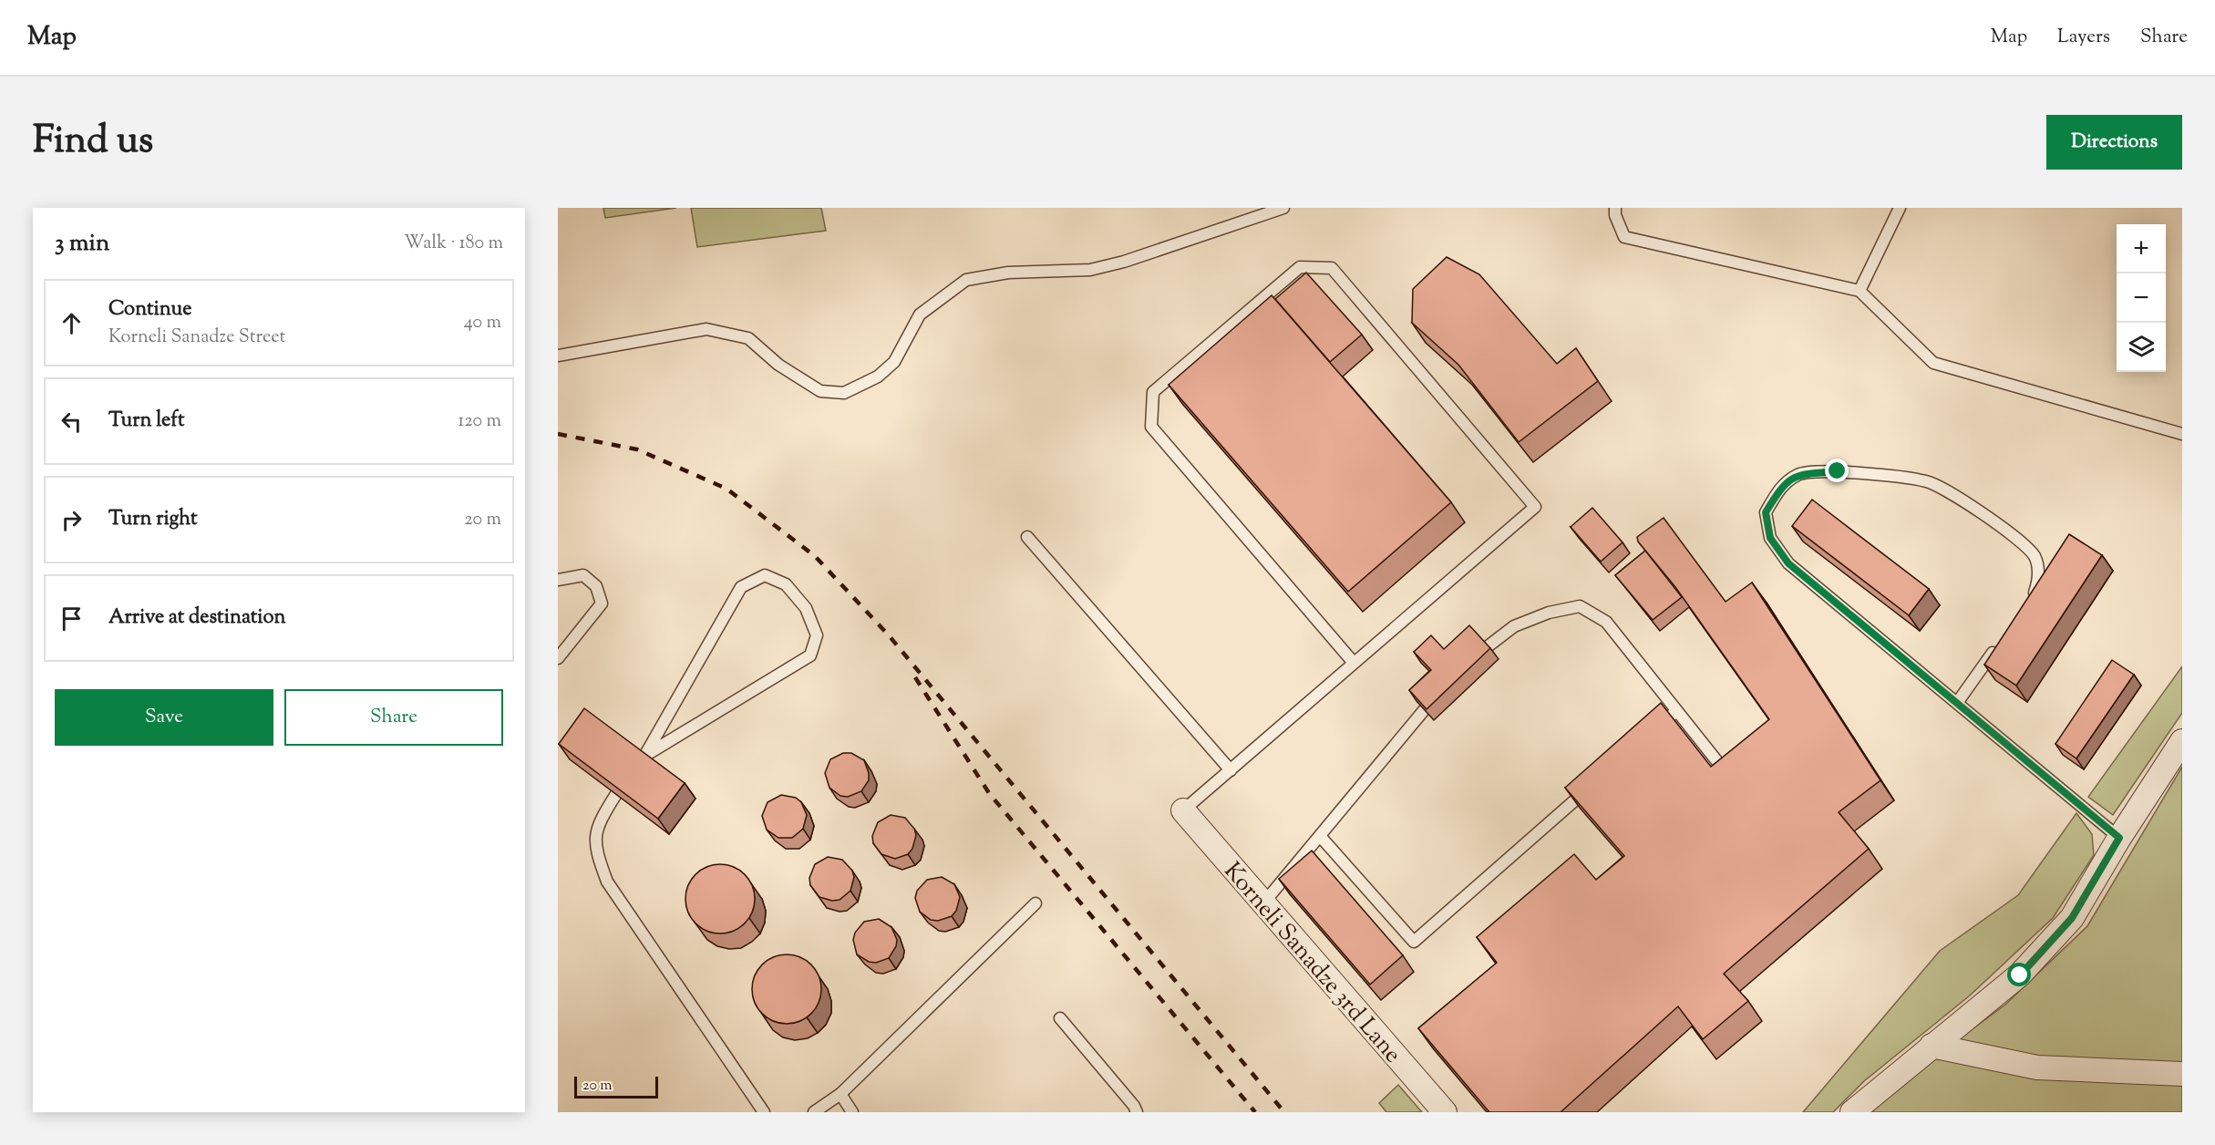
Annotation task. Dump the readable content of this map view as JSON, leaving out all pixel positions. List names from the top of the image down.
{
  "streets": {
    "street": ["Korneli Sanadze 3rd Lane"]
  },
  "scale_bar": "20 m",
  "page": {
    "header": "Map",
    "nav": ["Map", "Layers", "Share"],
    "title": "Find us",
    "buttons": [
      "Directions",
      ["Save", "Share"]
    ],
    "heading": ["3 min", "Walk · 180 m"],
    "map_buttons": ["+", "−"],
    "list": [
      ["Continue", "Korneli Sanadze Street", "40 m"],
      ["Turn left", "120 m"],
      ["Turn right", "20 m"],
      "Arrive at destination"
    ],
    "scale": "20 m"
  }
}
